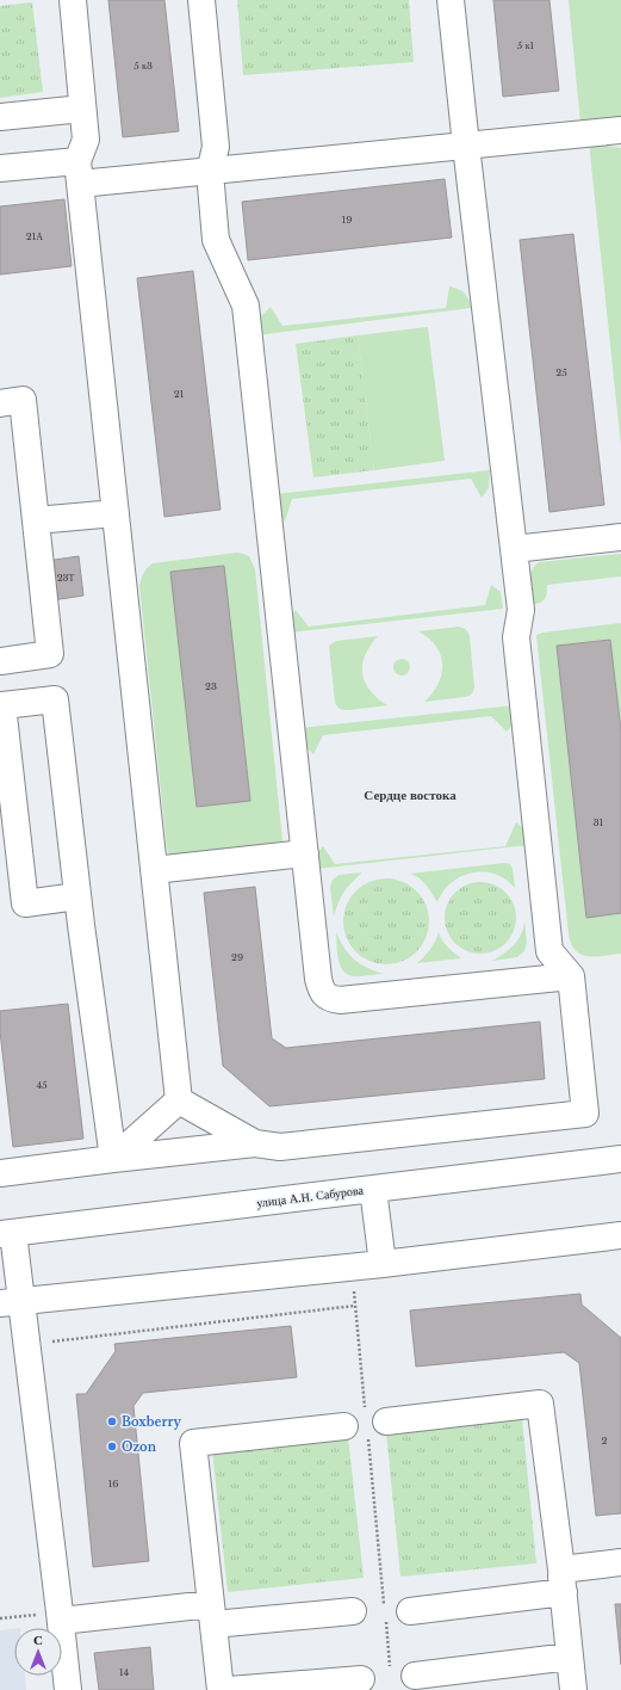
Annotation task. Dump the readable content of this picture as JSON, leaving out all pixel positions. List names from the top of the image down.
{
  "streets": {
    "street": ["улица А.Н. Сабурова"]
  },
  "districts": ["Сердце востока"],
  "places": ["Boxberry", "Ozon"],
  "house_numbers": [
    "5 к1",
    "5 к3",
    "19",
    "21А",
    "25",
    "21",
    "23Т",
    "23",
    "31",
    "29",
    "45",
    "2",
    "16",
    "14"
  ],
  "north": "top"
}
